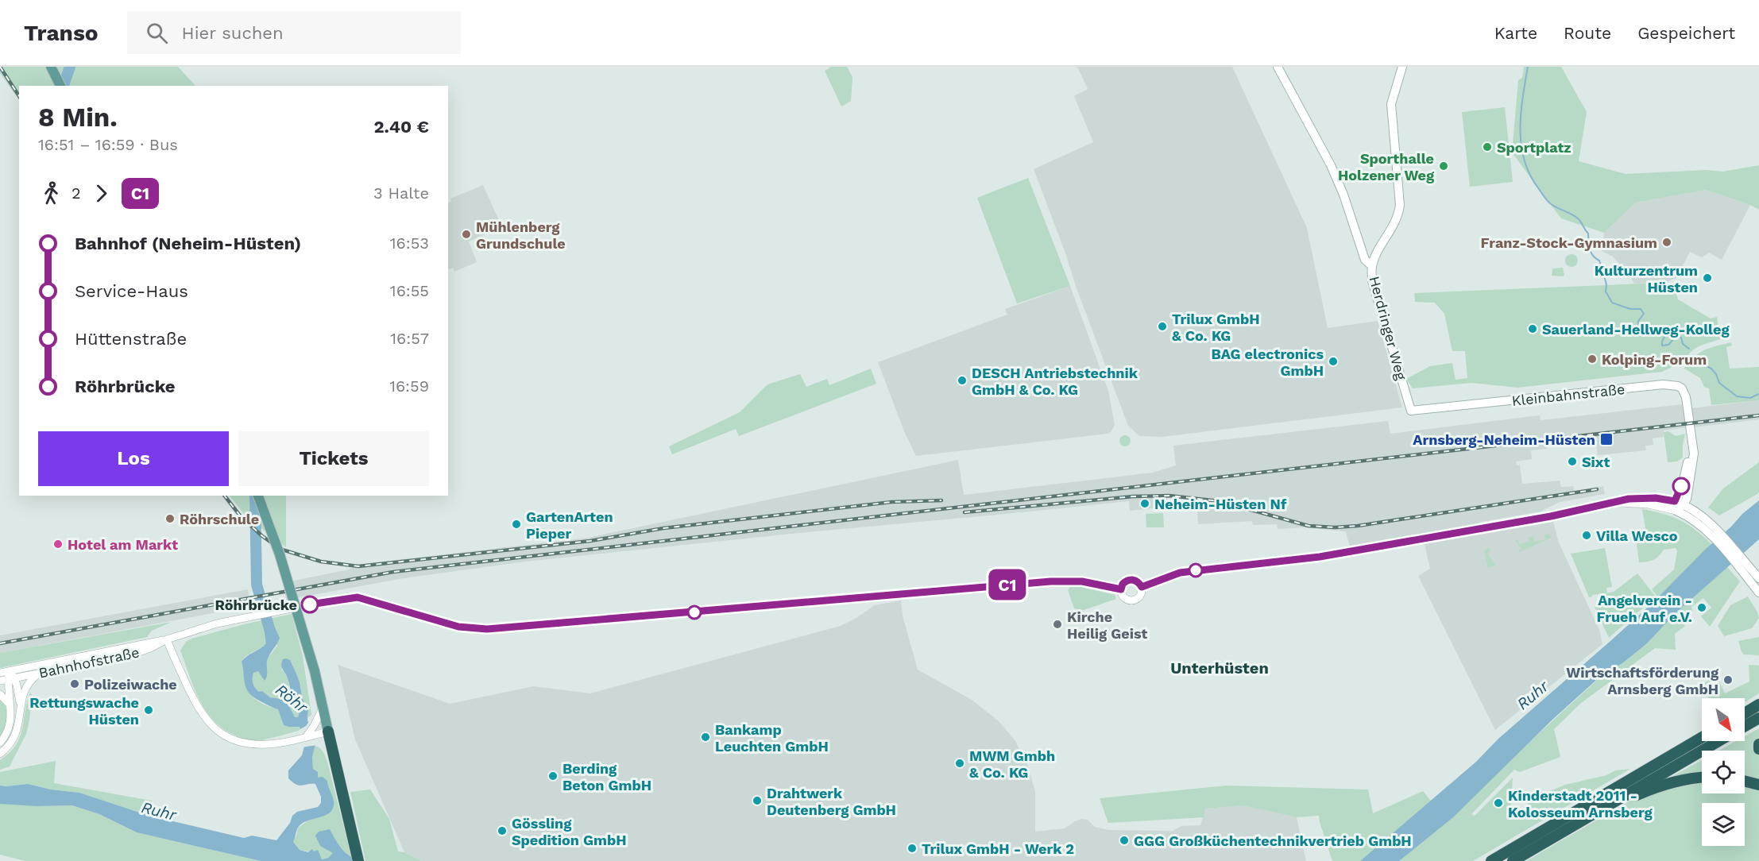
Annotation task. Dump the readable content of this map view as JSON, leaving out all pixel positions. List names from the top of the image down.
{
  "streets": {
    "main road": ["Herdringer Weg", "Kleinbahnstraße"],
    "street": ["Bahnhofstraße"]
  },
  "crossings": [
    ["Herdringer Weg", "Kleinbahnstraße"],
    ["Kleinbahnstraße", "Bahnhofstraße"]
  ],
  "districts": ["Unterhüsten"],
  "water": ["Ruhr", "Röhr"],
  "places": {
    "other": [
      "Sportplatz",
      "Sporthalle Holzener Weg",
      "Mühlenberg Grundschule",
      "Franz-Stock-Gymnasium",
      "Kulturzentrum Hüsten",
      "Trilux GmbH & Co. KG",
      "Sauerland-Hellweg-Kolleg",
      "Kolping-Forum",
      "BAG electronics GmbH",
      "DESCH Antriebstechnik GmbH & Co. KG",
      "Sixt",
      "Neheim-Hüsten Nf",
      "Röhrschule",
      "GartenArten Pieper",
      "Villa Wesco",
      "Hotel am Markt",
      "Röhrbrücke",
      "Angelverein - Frueh Auf e.V.",
      "Kirche Heilig Geist",
      "Wirtschaftsförderung Arnsberg GmbH",
      "Polizeiwache",
      "Rettungswache Hüsten",
      "Bankamp Leuchten GmbH",
      "MWM Gmbh & Co. KG",
      "Berding Beton GmbH",
      "Drahtwerk Deutenberg GmbH",
      "Kinderstadt 2011 - Kolosseum Arnsberg",
      "Gössling Spedition GmbH",
      "GGG Großküchentechnikvertrieb GmbH",
      "Trilux GmbH - Werk 2"
    ],
    "transit": ["Arnsberg-Neheim-Hüsten"]
  },
  "lines": ["bus line C1"],
  "north": "bottom right",
  "page": {
    "header": "Transo",
    "search": "Hier suchen",
    "nav": ["Karte", "Route", "Gespeichert"],
    "on_map": "C1",
    "heading": ["8 Min.", "16:51 – 16:59 · Bus", "2.40 €"],
    "legs": ["2", "C1", "3 Halte"],
    "list": [
      {
        "name": "Bahnhof (Neheim-Hüsten)",
        "value": "16:53"
      },
      {
        "name": "Service-Haus",
        "value": "16:55"
      },
      {
        "name": "Hüttenstraße",
        "value": "16:57"
      },
      {
        "name": "Röhrbrücke",
        "value": "16:59"
      }
    ],
    "buttons": ["Los", "Tickets"]
  }
}
